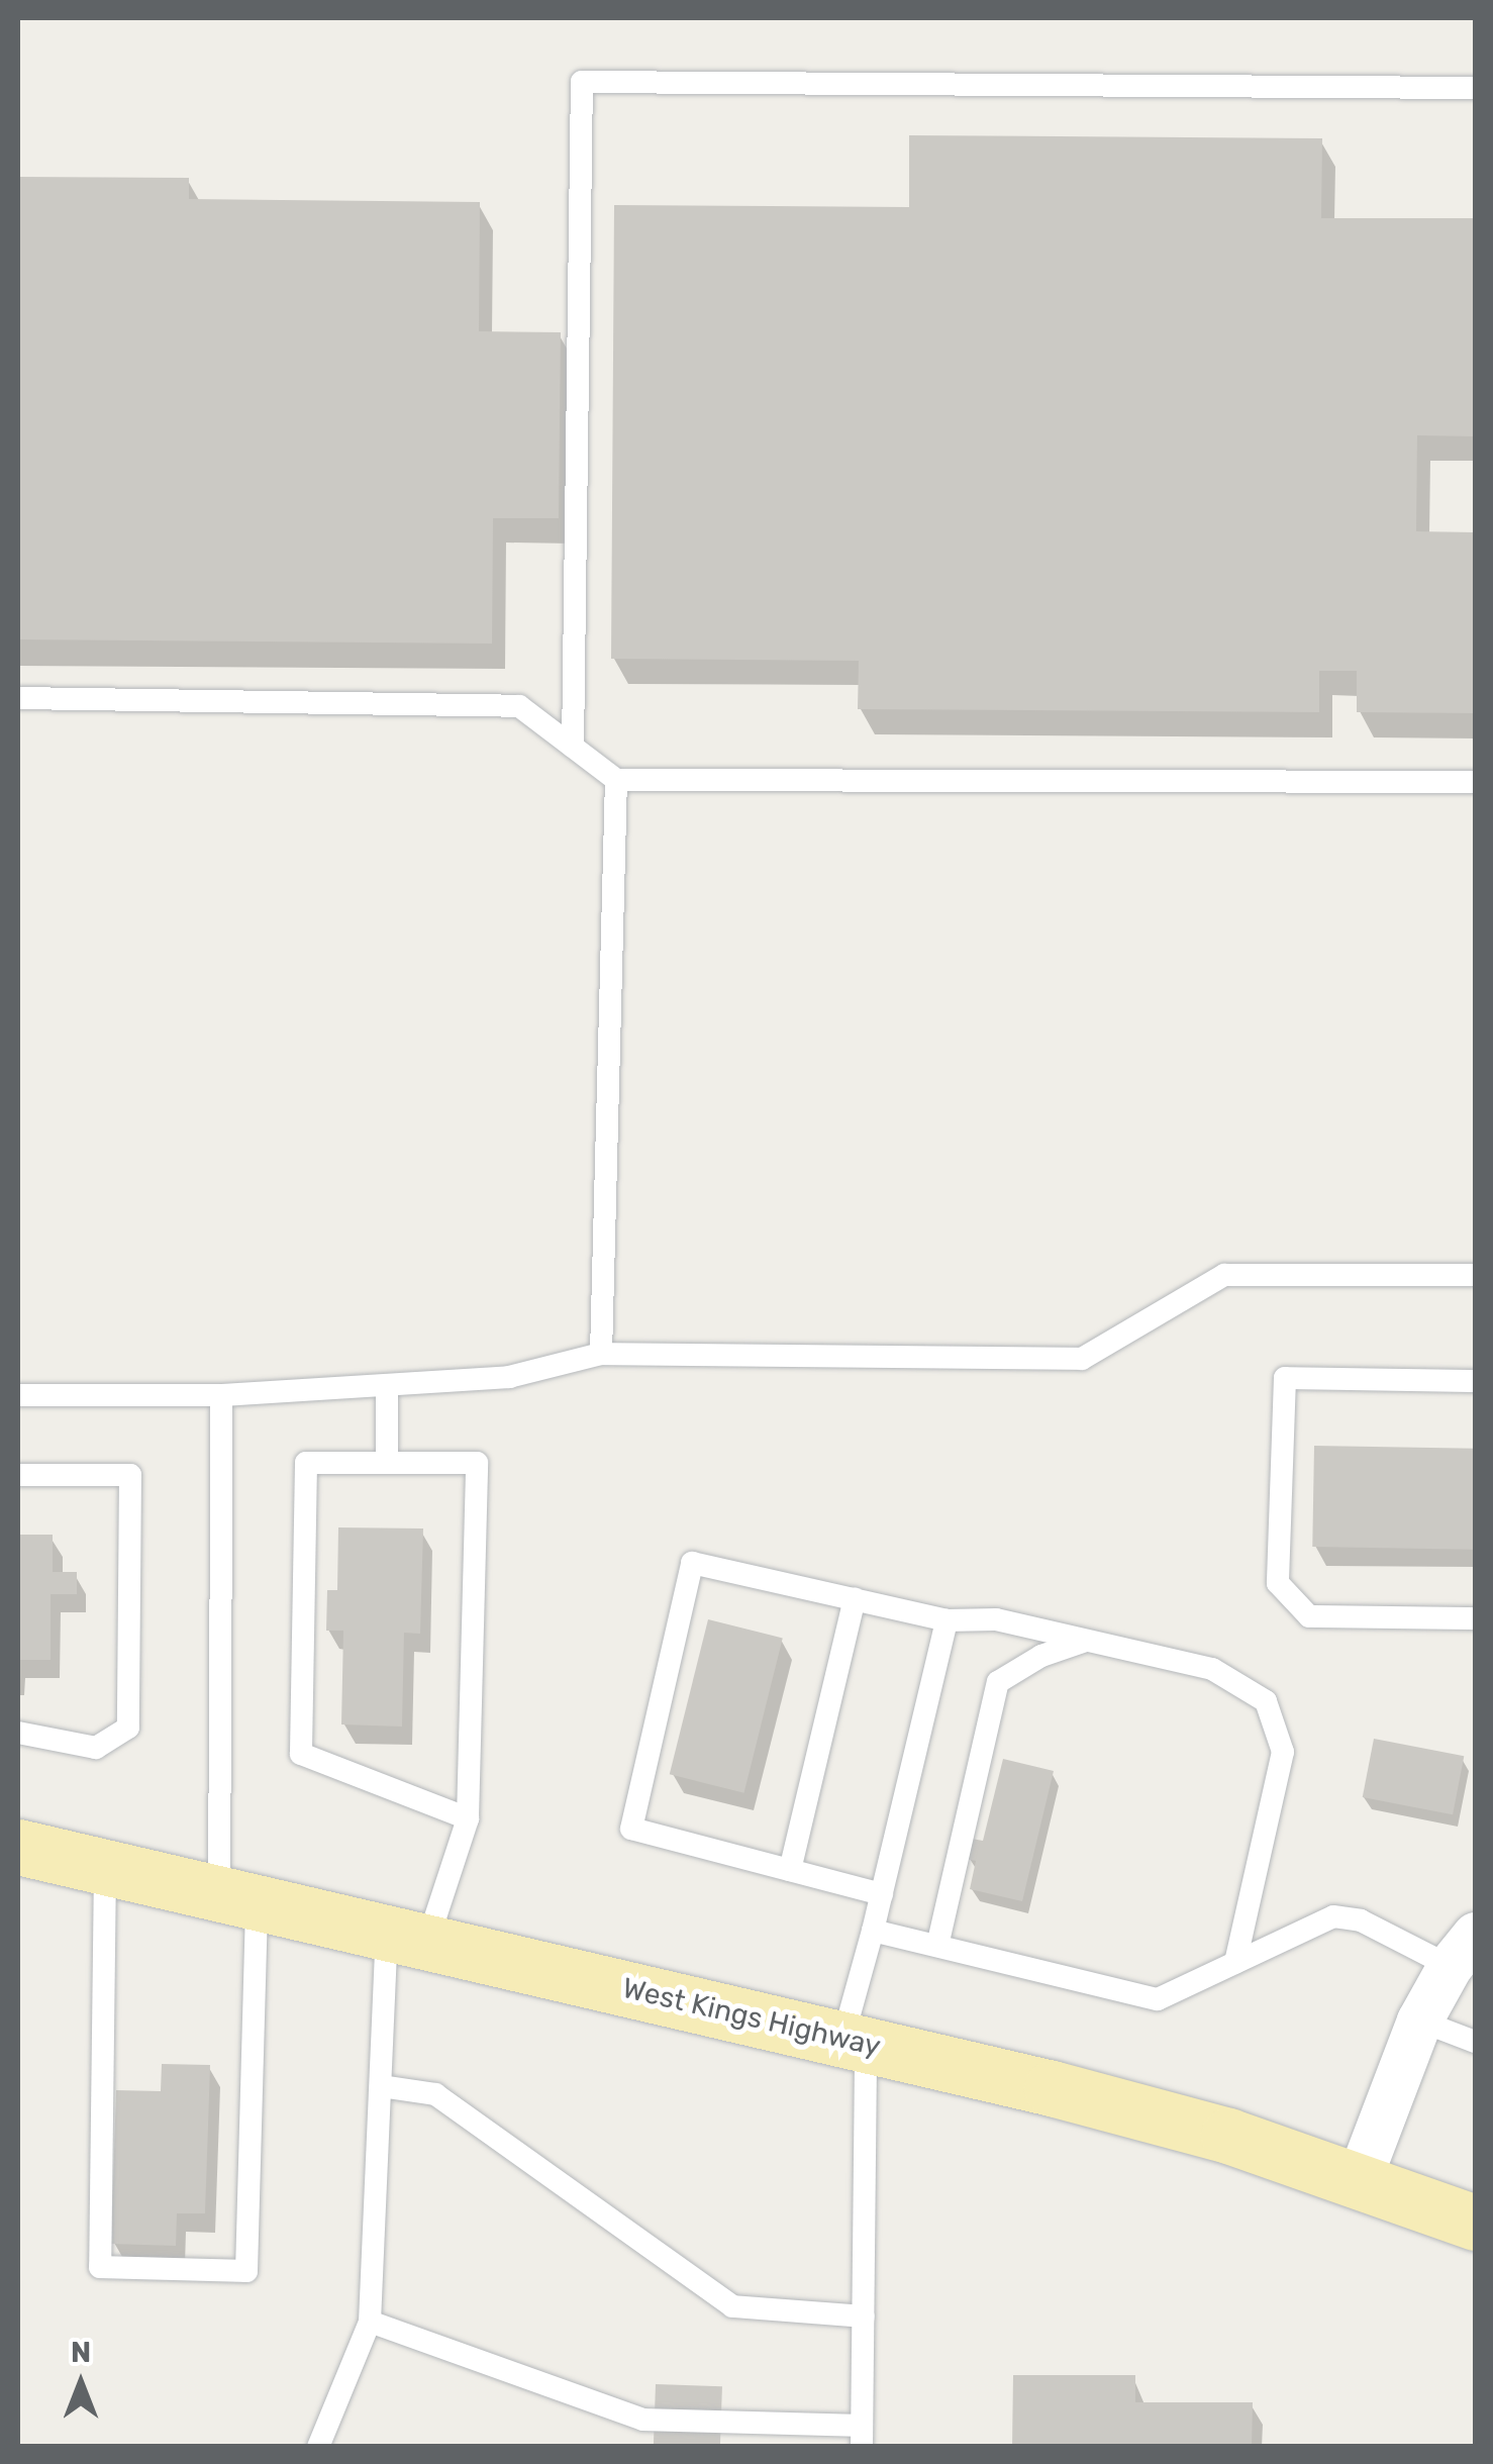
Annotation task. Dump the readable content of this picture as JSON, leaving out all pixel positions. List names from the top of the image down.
{
  "streets": {
    "main road": ["West Kings Highway"]
  },
  "north": "top"
}
